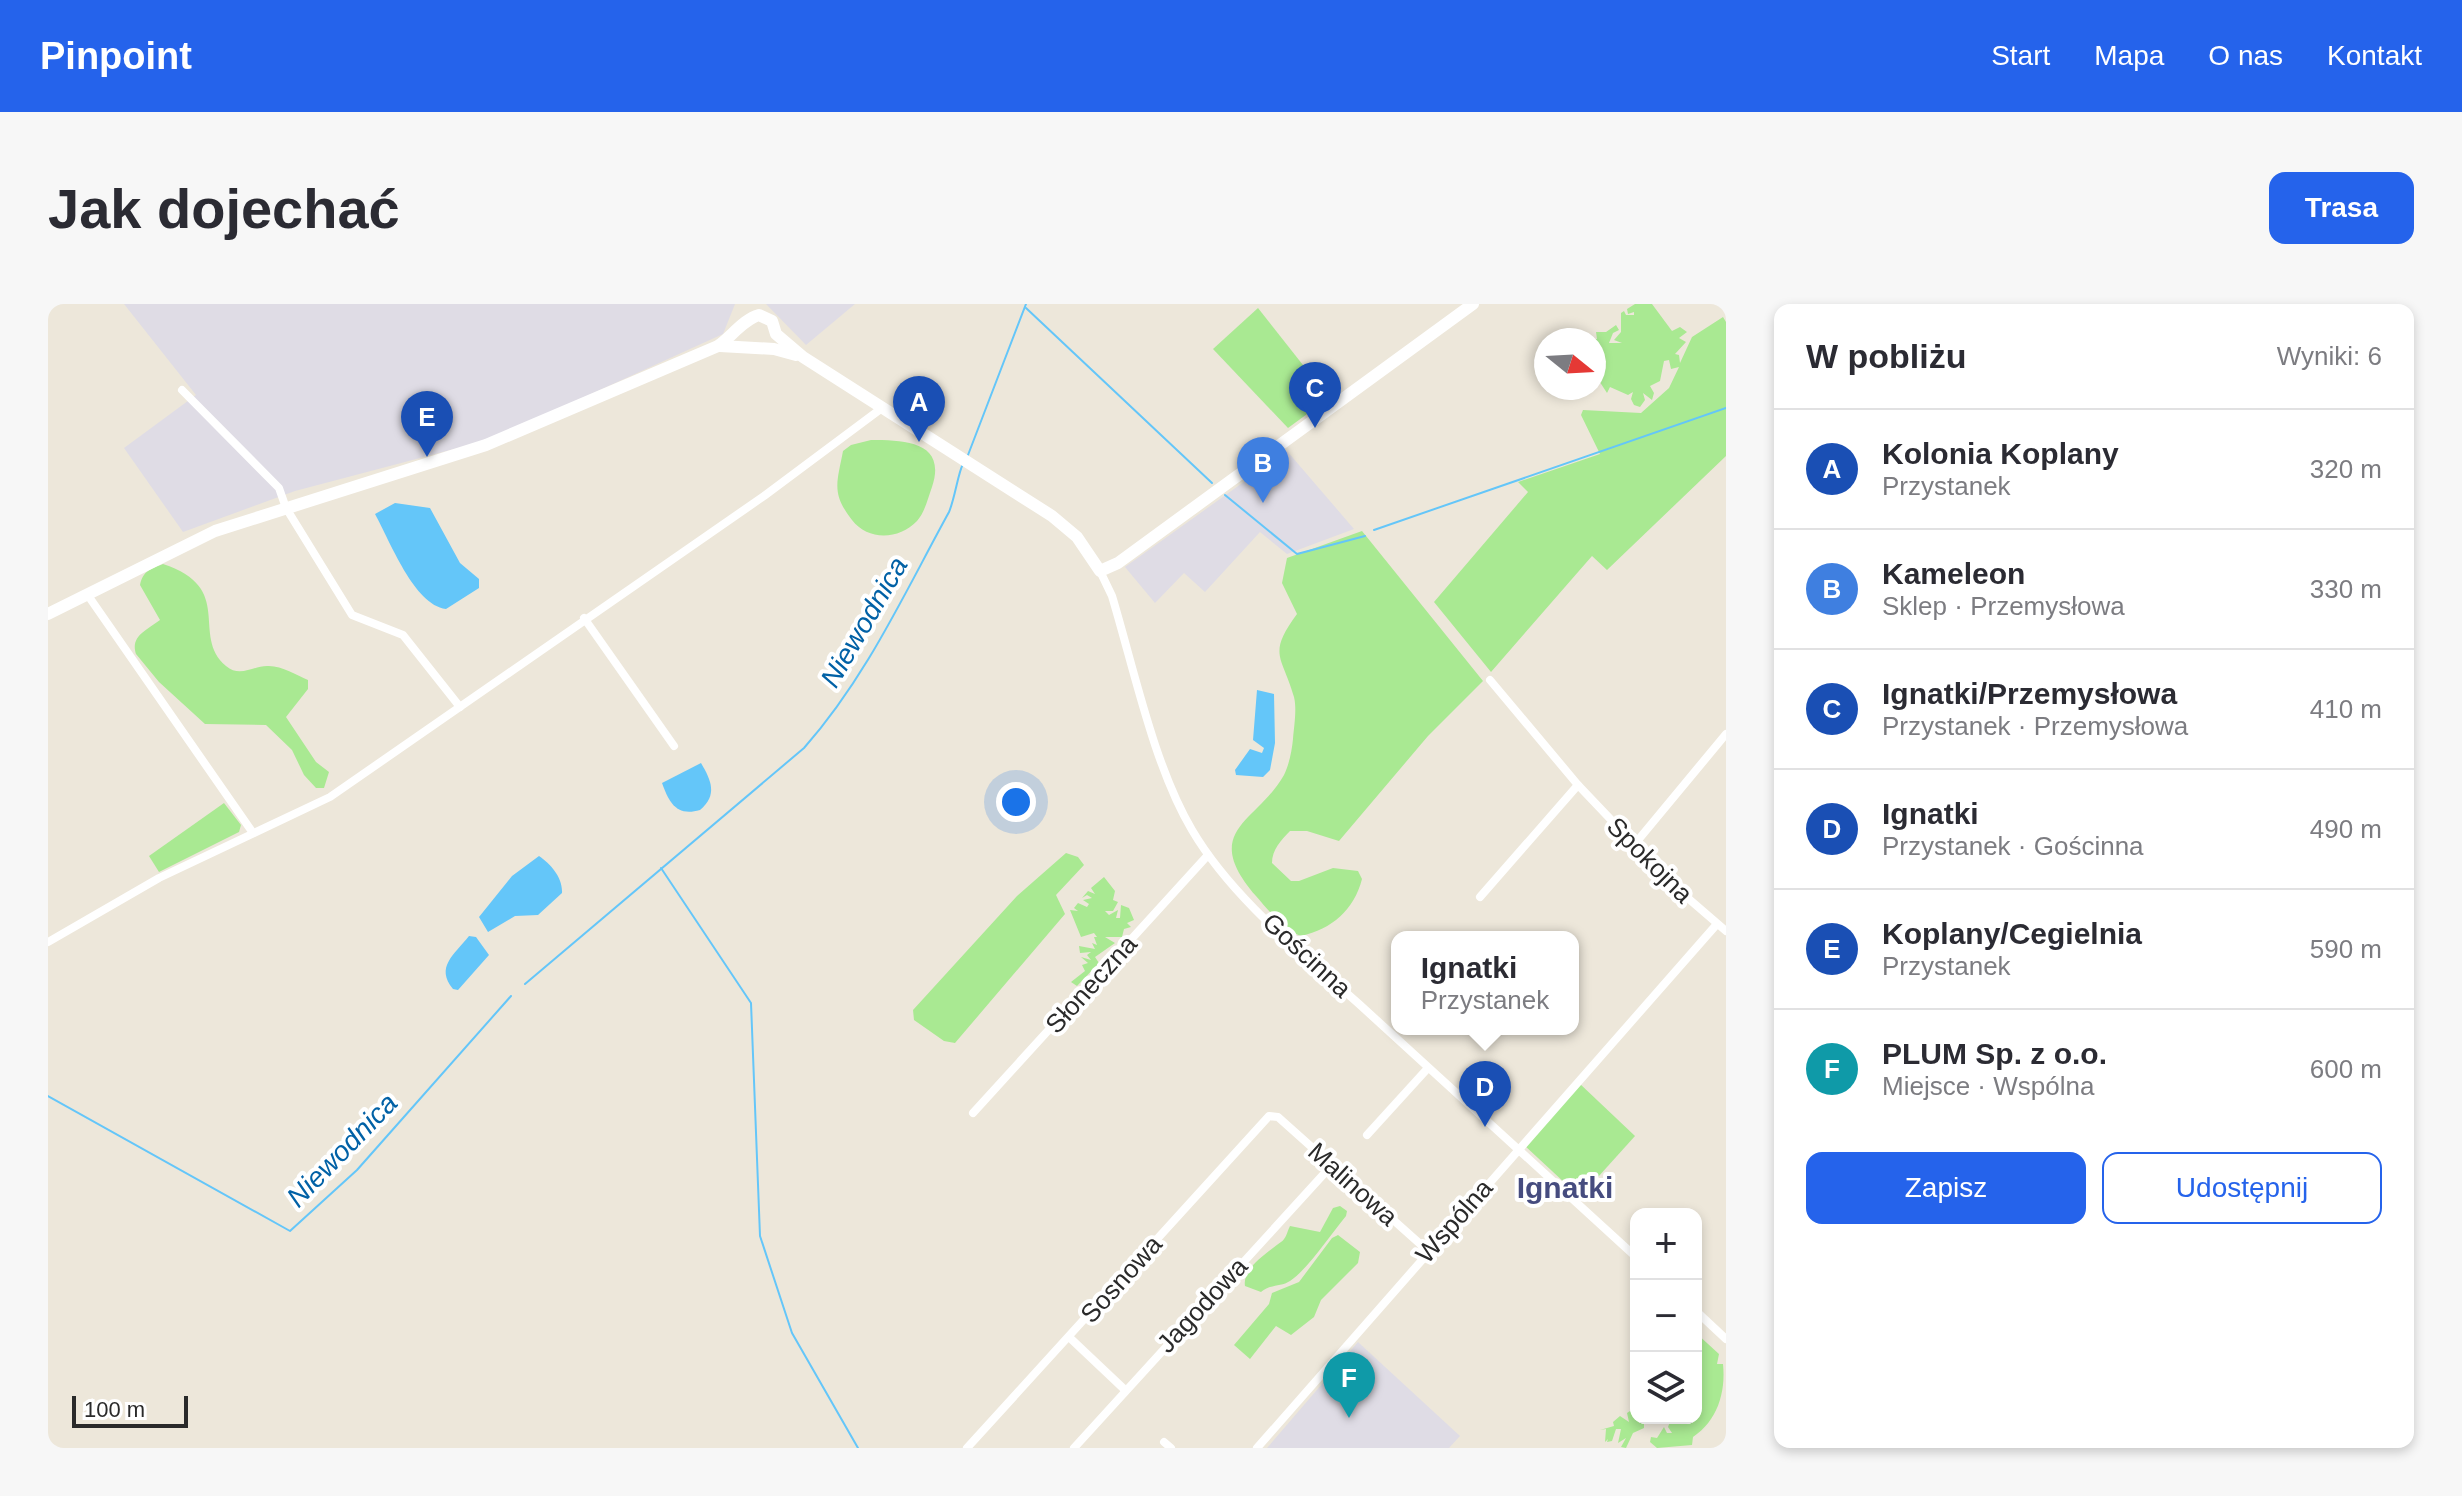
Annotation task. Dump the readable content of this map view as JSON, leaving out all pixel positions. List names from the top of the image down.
{
  "streets": {
    "street": [
      "Spokojna",
      "Gościnna",
      "Słoneczna",
      "Malinowa",
      "Wspólna",
      "Sosnowa",
      "Jagodowa"
    ]
  },
  "crossings": [
    ["Spokojna", "Wspólna"],
    ["Gościnna", "Słoneczna"],
    ["Gościnna", "Wspólna"],
    ["Malinowa", "Wspólna"],
    ["Malinowa", "Sosnowa"],
    ["Malinowa", "Jagodowa"]
  ],
  "districts": ["Ignatki"],
  "water": ["Niewodnica"],
  "scale_bar": "100 m",
  "north": "right",
  "page": {
    "header": "Pinpoint",
    "nav": [
      "Start",
      "Mapa",
      "O nas",
      "Kontakt"
    ],
    "buttons": [
      "Trasa",
      ["Zapisz", "Udostępnij"]
    ],
    "title": "Jak dojechać",
    "heading": ["W pobliżu", "Wyniki: 6"],
    "pins": [
      "C",
      "A",
      "E",
      "B",
      "D",
      "F"
    ],
    "list": [
      {
        "mark": "A",
        "name": "Kolonia Koplany",
        "note": "Przystanek",
        "value": "320 m"
      },
      {
        "mark": "B",
        "name": "Kameleon",
        "note": "Sklep · Przemysłowa",
        "value": "330 m"
      },
      {
        "mark": "C",
        "name": "Ignatki/Przemysłowa",
        "note": "Przystanek · Przemysłowa",
        "value": "410 m"
      },
      {
        "mark": "D",
        "name": "Ignatki",
        "note": "Przystanek · Gościnna",
        "value": "490 m"
      },
      {
        "mark": "E",
        "name": "Koplany/Cegielnia",
        "note": "Przystanek",
        "value": "590 m"
      },
      {
        "mark": "F",
        "name": "PLUM Sp. z o.o.",
        "note": "Miejsce · Wspólna",
        "value": "600 m"
      }
    ],
    "popup": ["Ignatki", "Przystanek"],
    "map_buttons": ["+", "−"],
    "scale": "100 m"
  }
}
